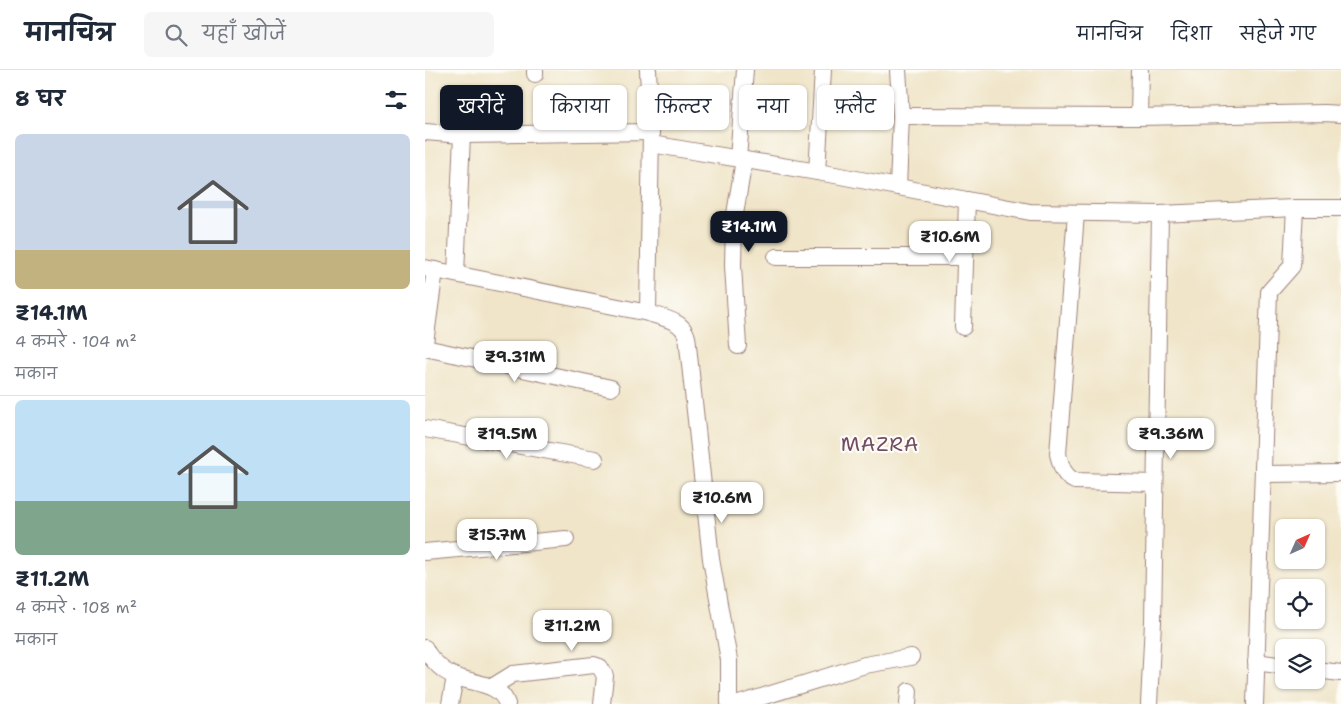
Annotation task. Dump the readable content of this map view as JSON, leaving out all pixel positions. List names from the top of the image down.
{
  "districts": ["MAZRA"],
  "north": "top right",
  "page": {
    "header": "मानचित्र",
    "search": "यहाँ खोजें",
    "nav": ["मानचित्र", "दिशा", "सहेजे गए"],
    "heading": "8 घर",
    "chip": [
      "खरीदें",
      "किराया",
      "फ़िल्टर",
      "नया",
      "फ़्लैट"
    ],
    "list": [
      {
        "name": "₹14.1M",
        "note": "4 कमरे · 104 m² · मकान"
      },
      {
        "name": "₹11.2M",
        "note": "4 कमरे · 108 m² · मकान"
      }
    ],
    "price": [
      "₹14.1M",
      "₹10.6M",
      "₹9.31M",
      "₹19.5M",
      "₹9.36M",
      "₹10.6M",
      "₹15.7M",
      "₹11.2M"
    ]
  }
}
